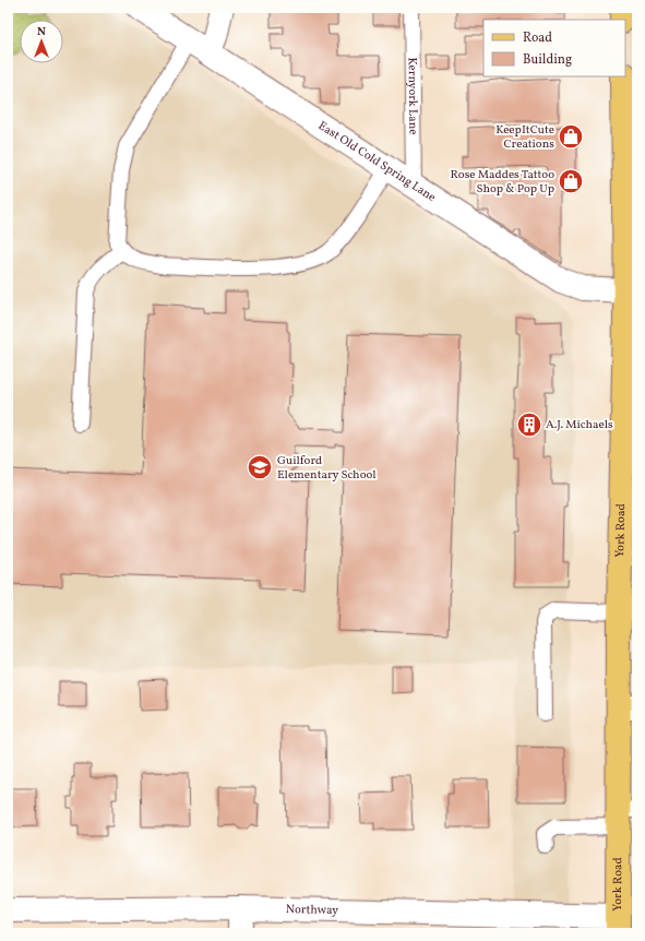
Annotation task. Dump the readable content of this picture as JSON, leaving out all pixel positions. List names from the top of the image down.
{
  "streets": {
    "main road": ["York Road"],
    "street": ["East Old Cold Spring Lane", "Northway"],
    "lane": ["Kernyork Lane"]
  },
  "crossings": [
    ["Kernyork Lane", "East Old Cold Spring Lane"],
    ["East Old Cold Spring Lane", "York Road"],
    ["York Road", "Northway"]
  ],
  "places": {
    "shop": ["KeepItCute Creations", "Rose Maddes Tattoo Shop & Pop Up"],
    "building": ["A.J. Michaels"],
    "school or university": ["Guilford Elementary School"]
  },
  "legend": ["Road", "Building"],
  "north": "top"
}
